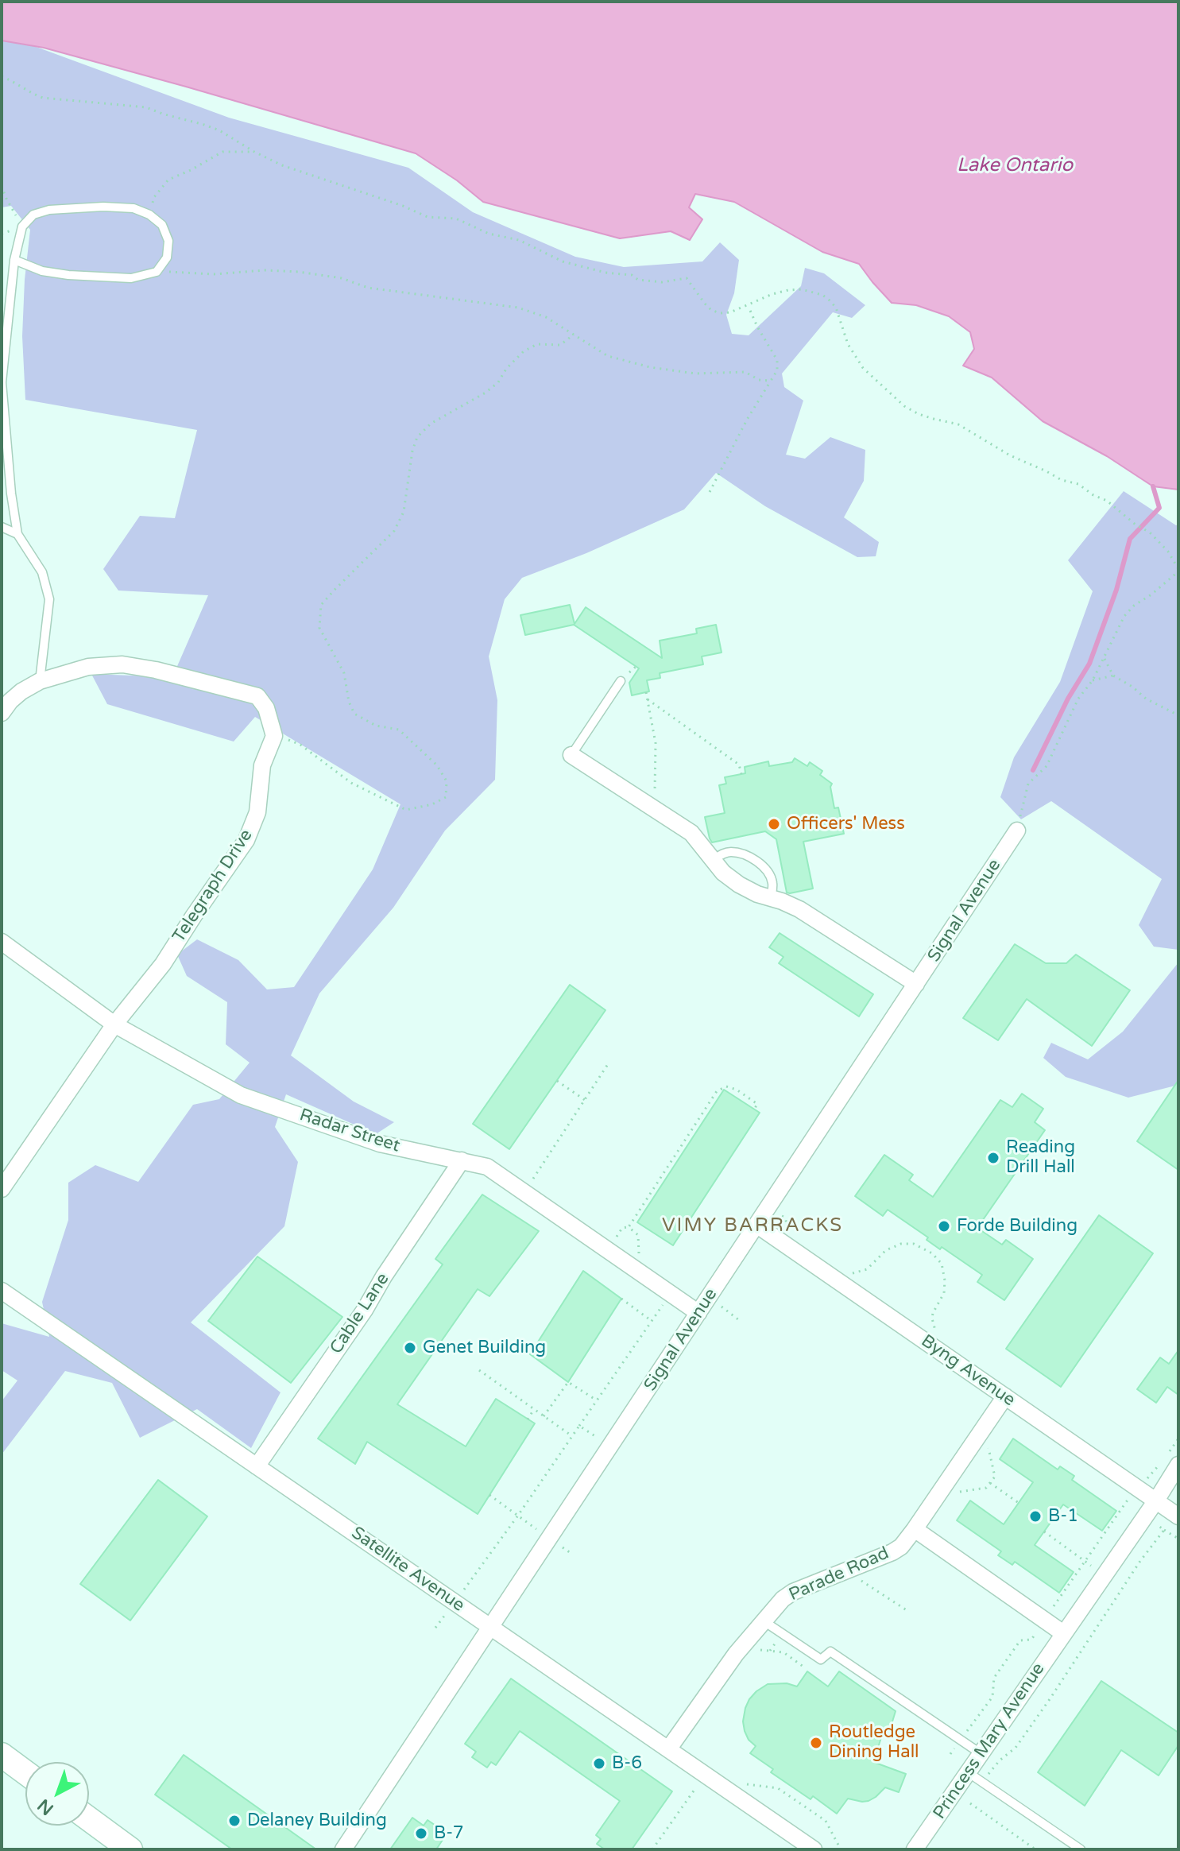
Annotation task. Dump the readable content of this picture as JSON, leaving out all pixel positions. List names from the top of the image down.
{
  "streets": {
    "street": [
      "Telegraph Drive",
      "Signal Avenue",
      "Radar Street",
      "Cable Lane",
      "Byng Avenue",
      "Satellite Avenue",
      "Parade Road",
      "Princess Mary Avenue"
    ]
  },
  "crossings": [
    ["Telegraph Drive", "Radar Street"],
    ["Signal Avenue", "Radar Street"],
    ["Signal Avenue", "Byng Avenue"],
    ["Signal Avenue", "Satellite Avenue"],
    ["Radar Street", "Cable Lane"],
    ["Cable Lane", "Satellite Avenue"],
    ["Byng Avenue", "Parade Road"],
    ["Byng Avenue", "Princess Mary Avenue"],
    ["Satellite Avenue", "Parade Road"]
  ],
  "districts": ["VIMY BARRACKS"],
  "water": ["Lake Ontario"],
  "places": [
    "Officers' Mess",
    "Reading Drill Hall",
    "Forde Building",
    "Genet Building",
    "B-1",
    "Routledge Dining Hall",
    "B-6",
    "Delaney Building",
    "B-7"
  ],
  "north": "bottom left"
}
